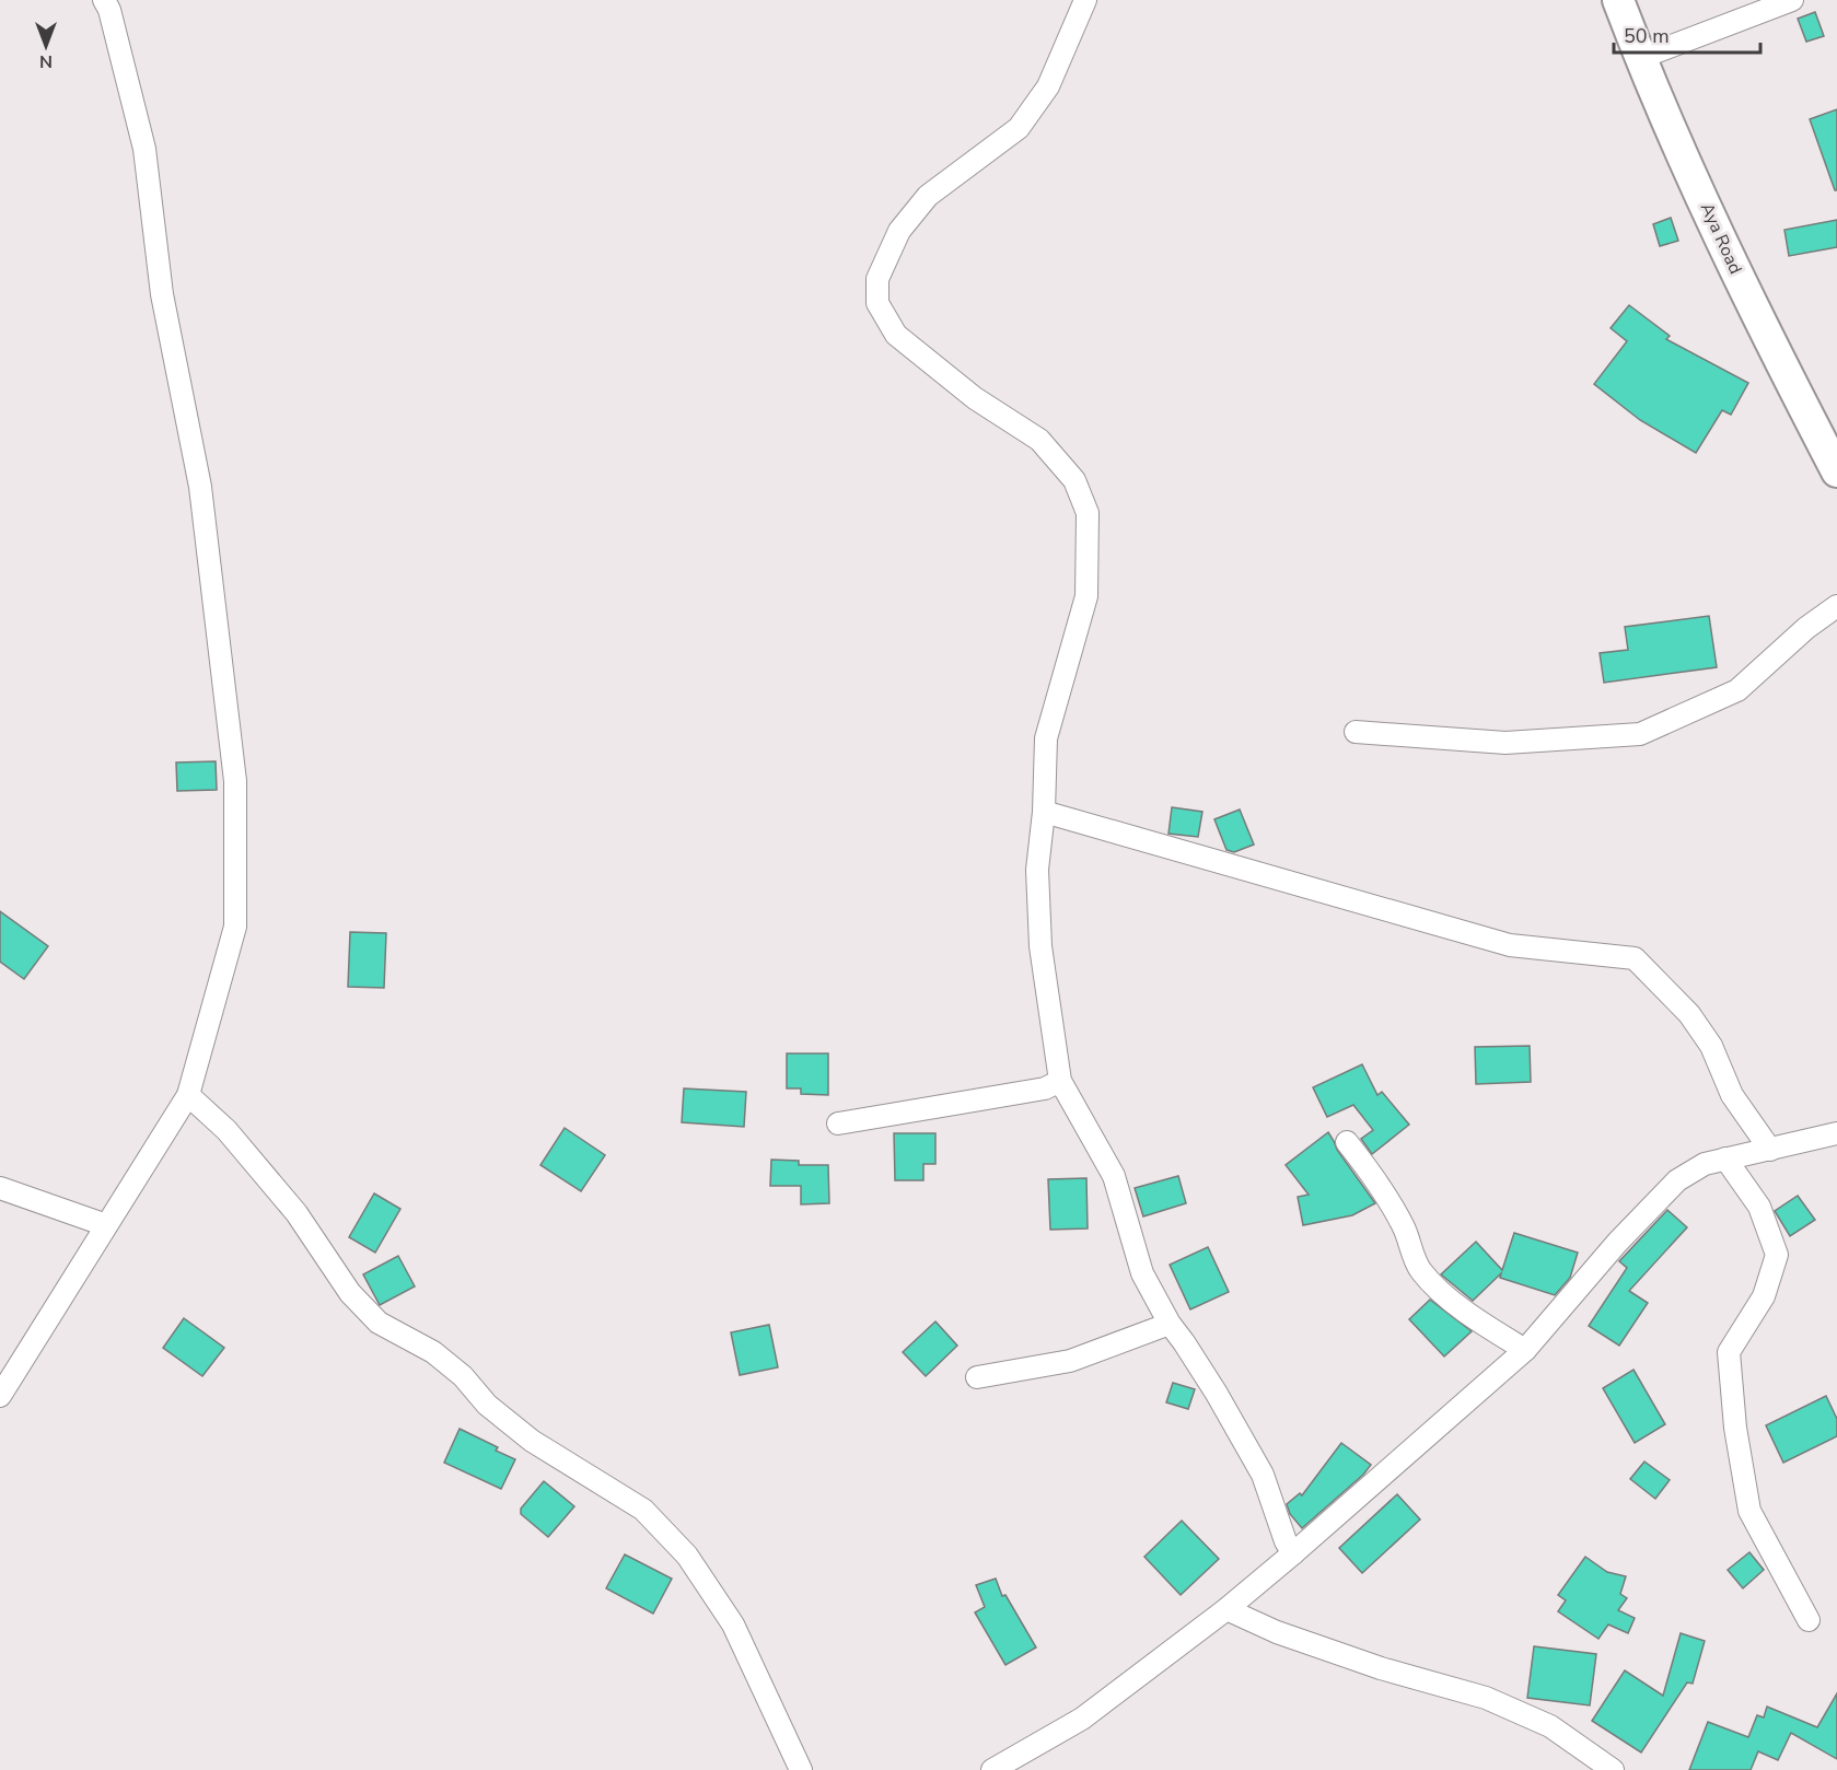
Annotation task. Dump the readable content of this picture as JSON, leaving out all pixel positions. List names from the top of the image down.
{
  "streets": {
    "street": ["Aya Road"]
  },
  "scale_bar": "50 m",
  "north": "bottom"
}
